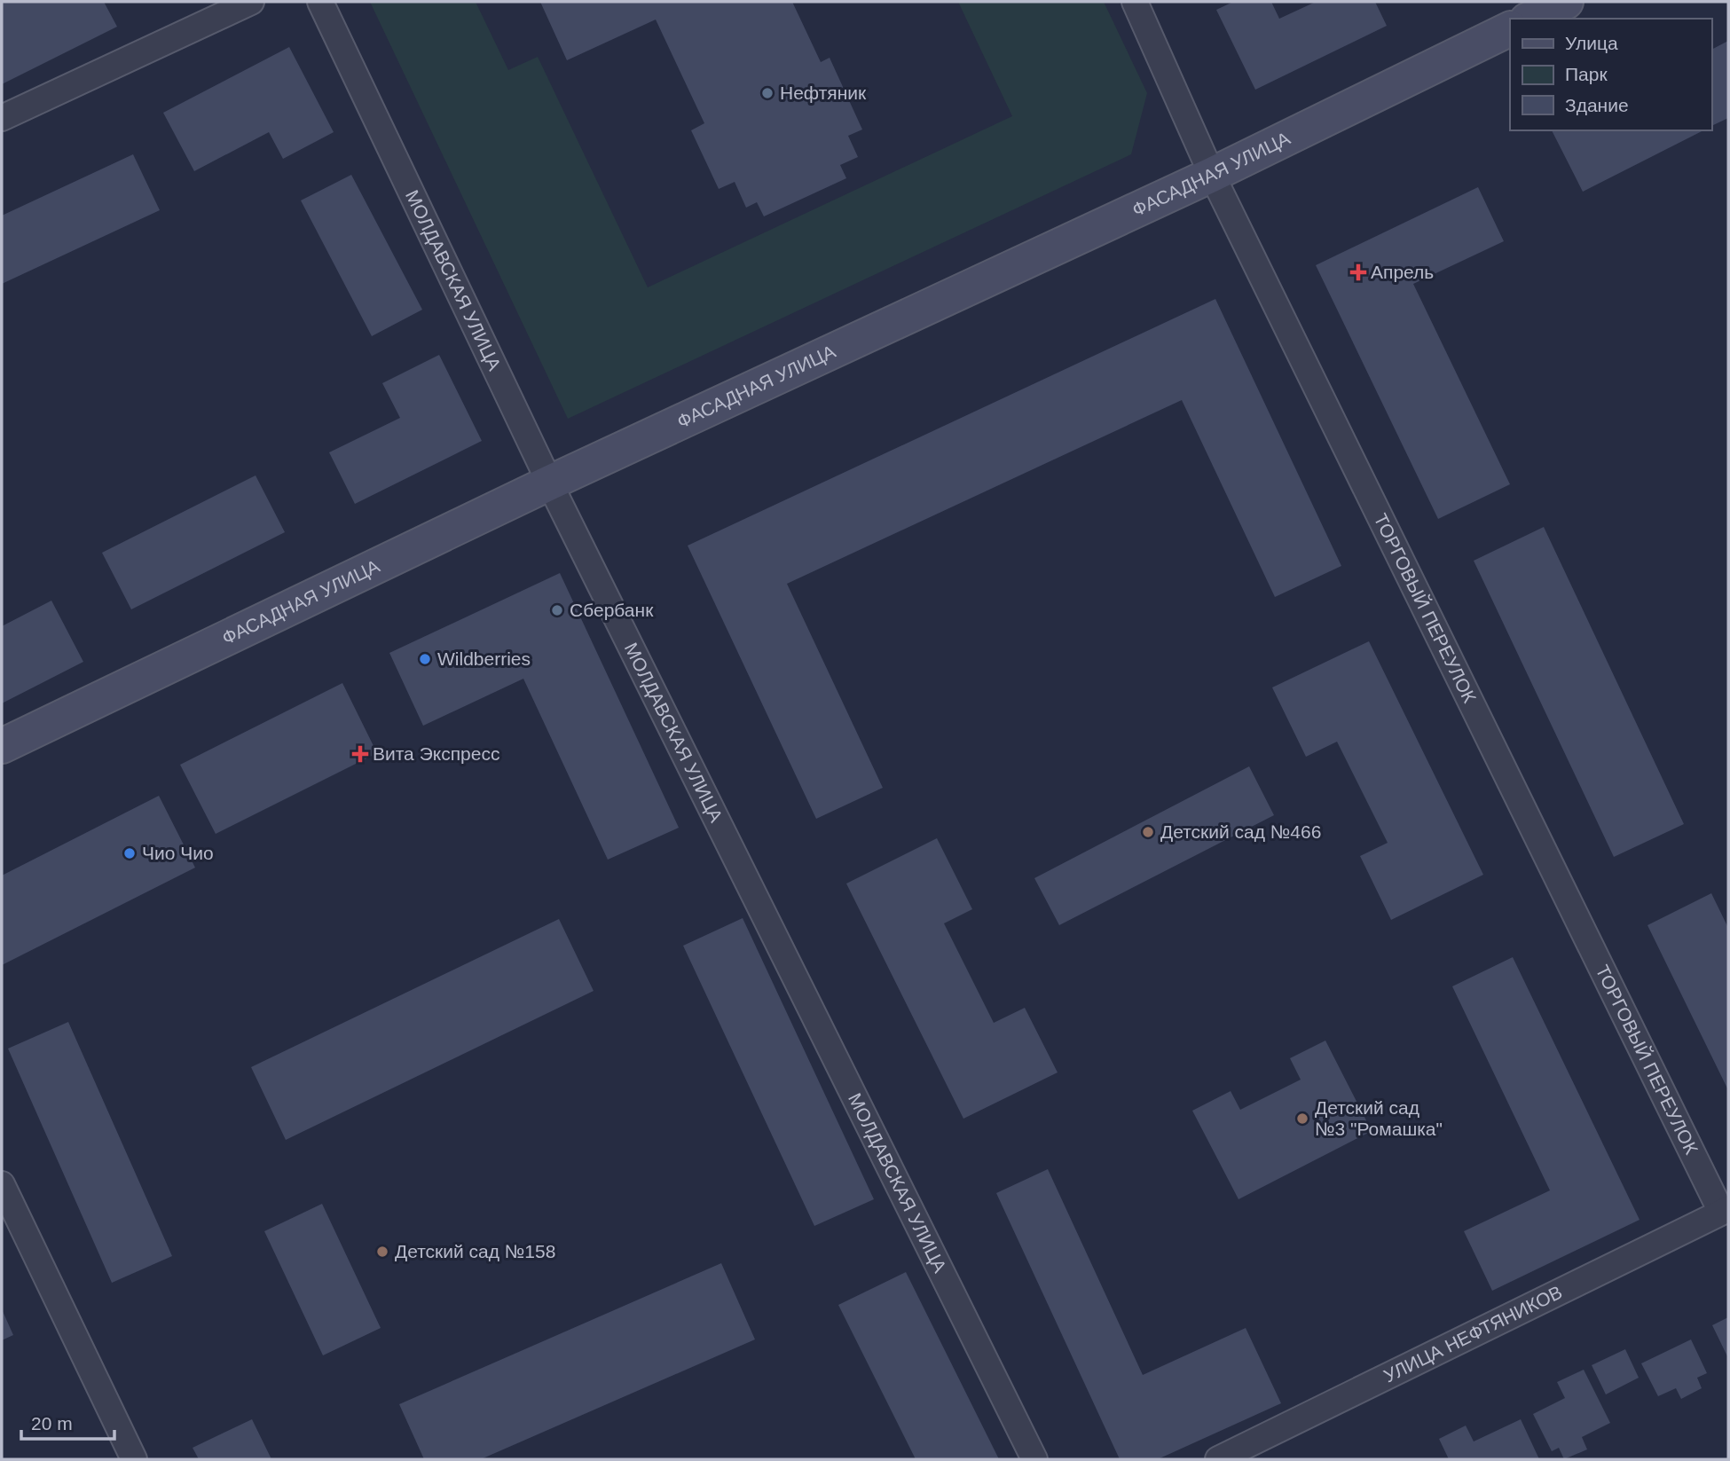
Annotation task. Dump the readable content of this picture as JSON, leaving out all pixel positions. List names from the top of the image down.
{
  "streets": {
    "main road": ["ФАСАДНАЯ УЛИЦА"],
    "street": ["МОЛДАВСКАЯ УЛИЦА", "ТОРГОВЫЙ ПЕРЕУЛОК", "УЛИЦА НЕФТЯНИКОВ"]
  },
  "crossings": [
    ["ФАСАДНАЯ УЛИЦА", "МОЛДАВСКАЯ УЛИЦА"],
    ["ФАСАДНАЯ УЛИЦА", "ТОРГОВЫЙ ПЕРЕУЛОК"],
    ["ТОРГОВЫЙ ПЕРЕУЛОК", "УЛИЦА НЕФТЯНИКОВ"]
  ],
  "places": {
    "other": [
      "Нефтяник",
      "Сбербанк",
      "Wildberries",
      "Детский сад №466",
      "Чио Чио",
      "Детский сад №3 \"Ромашка\"",
      "Детский сад №158"
    ],
    "health": ["Апрель", "Вита Экспресс"]
  },
  "legend": ["Улица", "Парк", "Здание"],
  "scale_bar": "20 m"
}
